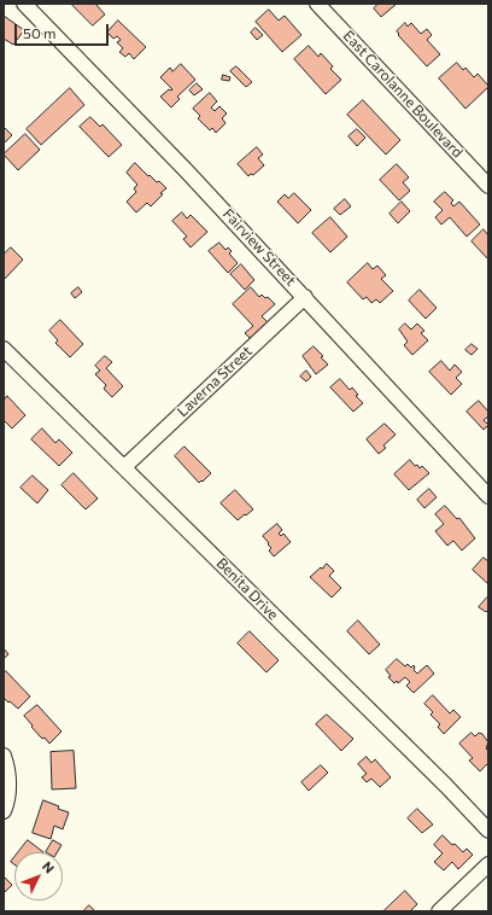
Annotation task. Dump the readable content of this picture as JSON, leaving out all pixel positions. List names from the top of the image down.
{
  "streets": {
    "street": [
      "East Carolanne Boulevard",
      "Fairview Street",
      "Laverna Street",
      "Benita Drive"
    ]
  },
  "crossings": [
    ["Fairview Street", "Laverna Street"],
    ["Laverna Street", "Benita Drive"]
  ],
  "scale_bar": "50 m",
  "north": "top right"
}
